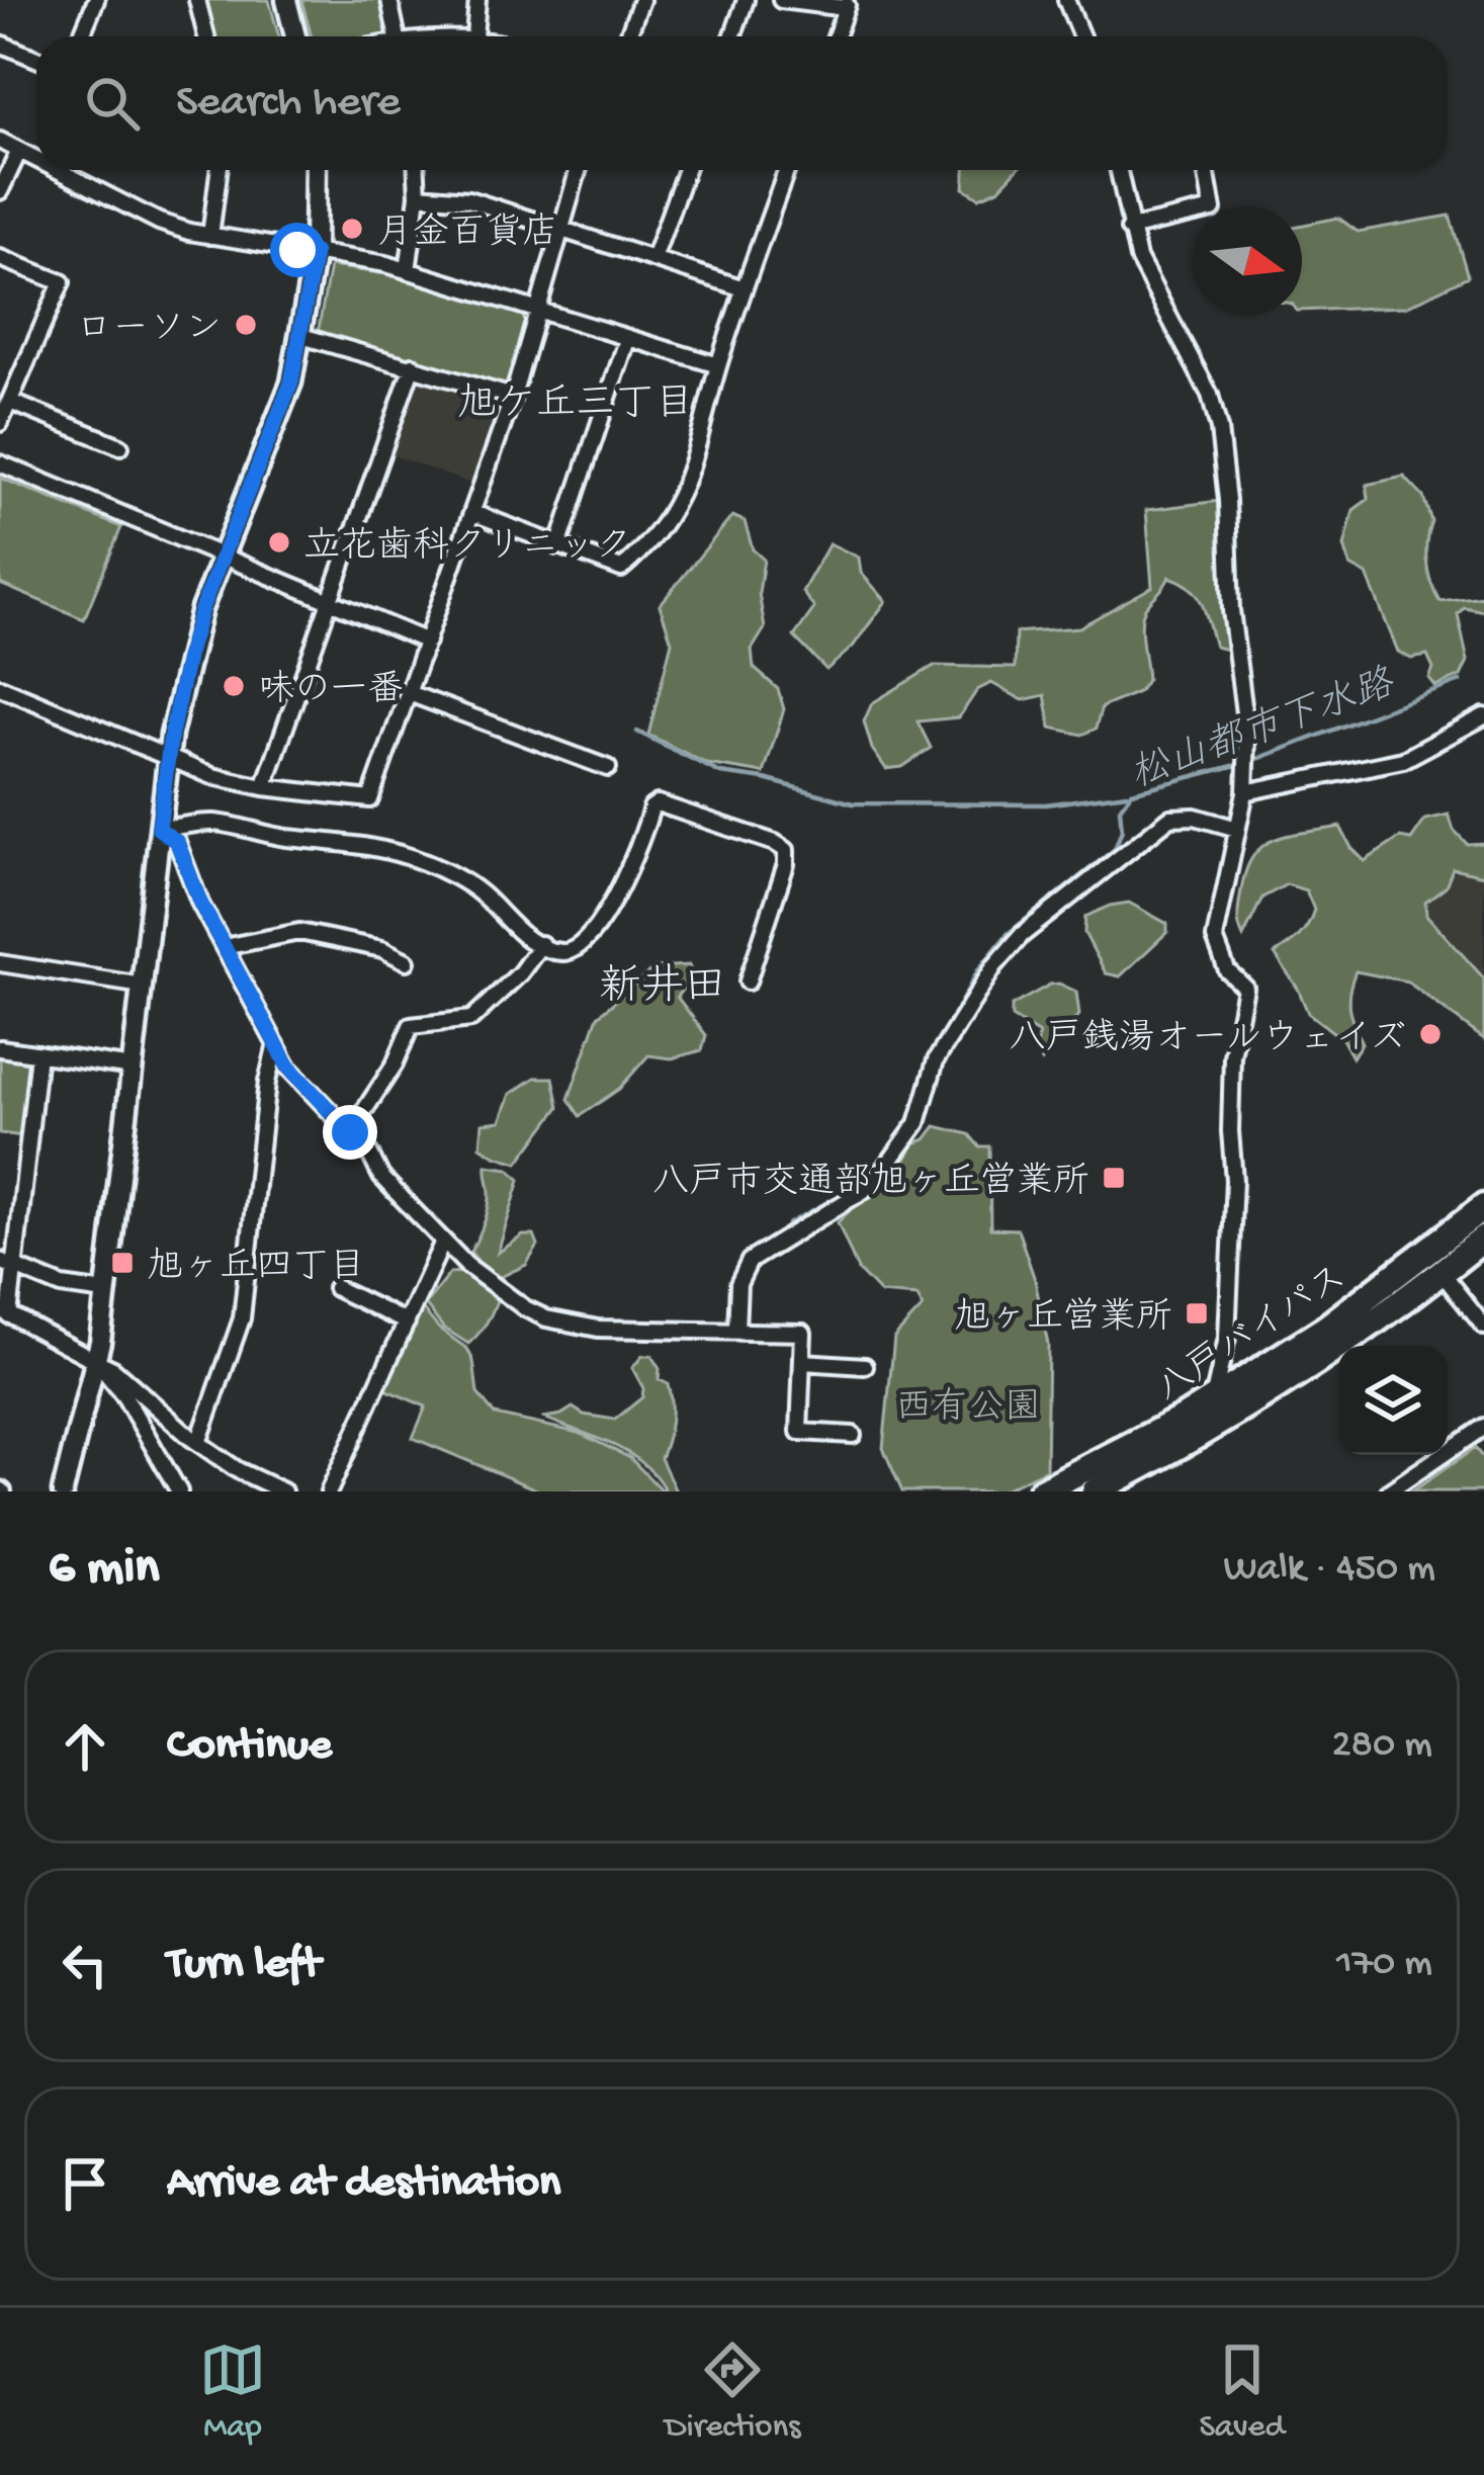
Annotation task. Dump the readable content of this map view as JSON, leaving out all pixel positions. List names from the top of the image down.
{
  "streets": {
    "highway": ["八戸バイパス"]
  },
  "districts": ["旭ケ丘三丁目", "新井田"],
  "water": ["松山都市下水路"],
  "parks": ["西有公園"],
  "places": {
    "other": [
      "月金百貨店",
      "ローソン",
      "立花歯科クリニック",
      "味の一番",
      "八戸銭湯オールウェイズ"
    ],
    "transit": ["八戸市交通部旭ヶ丘営業所", "旭ヶ丘四丁目", "旭ヶ丘営業所"]
  },
  "north": "right",
  "page": {
    "search": "Search here",
    "heading": ["6 min", "Walk · 450 m"],
    "list": [
      ["Continue", "280 m"],
      ["Turn left", "170 m"],
      "Arrive at destination"
    ],
    "nav": ["Map", "Directions", "Saved"]
  }
}
